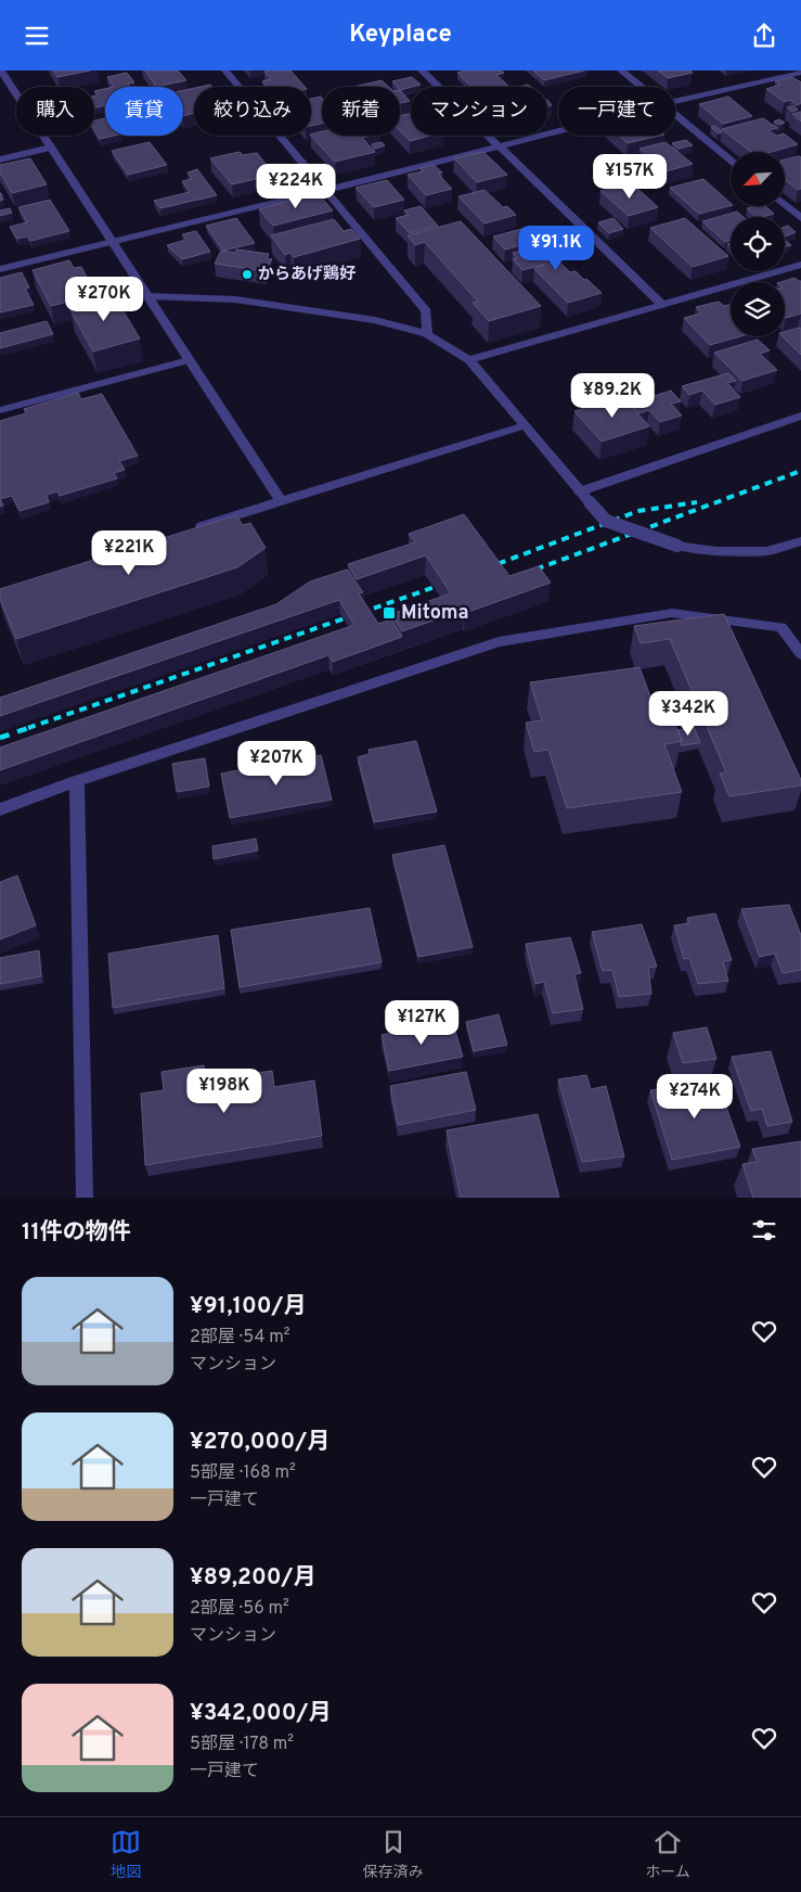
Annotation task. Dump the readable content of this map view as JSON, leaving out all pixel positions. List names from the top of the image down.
{
  "places": {
    "other": ["からあげ鶏好"],
    "transit": ["Mitoma"]
  },
  "north": "bottom left",
  "page": {
    "header": "Keyplace",
    "chip": [
      "購入",
      "賃貸",
      "絞り込み",
      "新着",
      "マンション",
      "一戸建て"
    ],
    "price": [
      "¥157K",
      "¥224K",
      "¥91.1K",
      "¥270K",
      "¥89.2K",
      "¥221K",
      "¥342K",
      "¥207K",
      "¥127K",
      "¥198K",
      "¥274K"
    ],
    "heading": "11件の物件",
    "list": [
      {
        "name": "¥91,100/月",
        "note": "2部屋 · 54 m² · マンション"
      },
      {
        "name": "¥270,000/月",
        "note": "5部屋 · 168 m² · 一戸建て"
      },
      {
        "name": "¥89,200/月",
        "note": "2部屋 · 56 m² · マンション"
      },
      {
        "name": "¥342,000/月",
        "note": "5部屋 · 178 m² · 一戸建て"
      }
    ],
    "tabs": ["地図", "保存済み", "ホーム"]
  }
}
